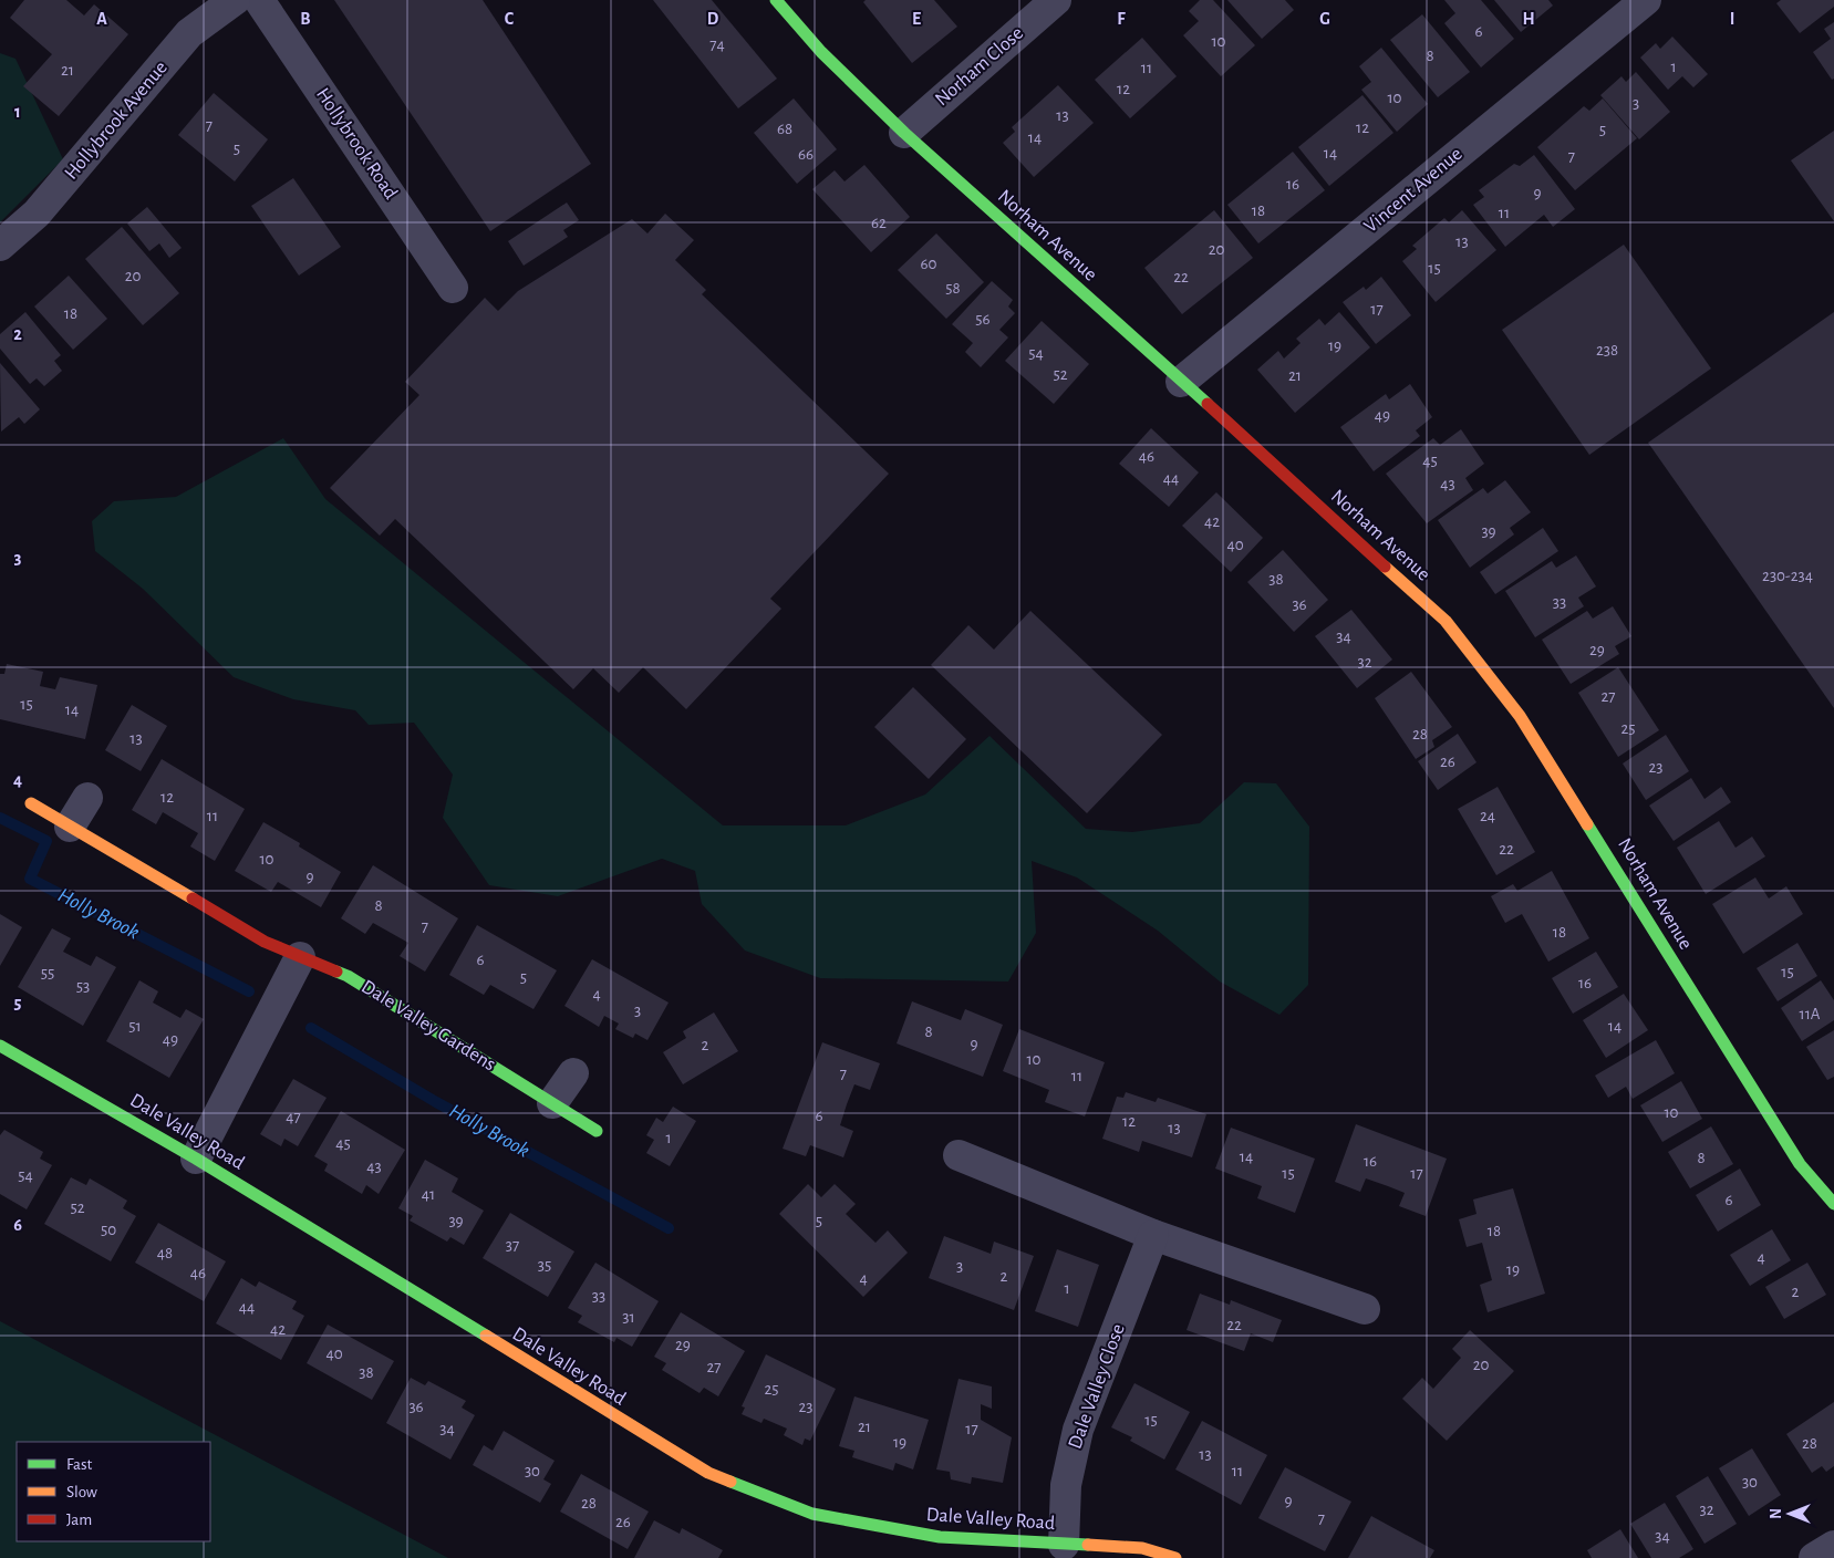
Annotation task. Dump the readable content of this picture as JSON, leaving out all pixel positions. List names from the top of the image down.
{
  "streets": {
    "street": [
      "Norham Close",
      "Hollybrook Avenue",
      "Hollybrook Road",
      "Vincent Avenue",
      "Norham Avenue",
      "Dale Valley Gardens",
      "Dale Valley Road",
      "Dale Valley Close"
    ]
  },
  "crossings": [
    ["Norham Close", "Norham Avenue"],
    ["Vincent Avenue", "Norham Avenue"],
    ["Dale Valley Road", "Dale Valley Close"]
  ],
  "water": ["Holly Brook"],
  "house_numbers": [
    "6",
    "10",
    "74",
    "8",
    "1",
    "11",
    "21",
    "12",
    "10",
    "3",
    "13",
    "7",
    "12",
    "68",
    "5",
    "14",
    "5",
    "14",
    "66",
    "7",
    "16",
    "9",
    "18",
    "11",
    "62",
    "13",
    "20",
    "60",
    "15",
    "20",
    "22",
    "58",
    "17",
    "18",
    "56",
    "19",
    "238",
    "54",
    "52",
    "21",
    "49",
    "46",
    "45",
    "44",
    "43",
    "42",
    "39",
    "40",
    "230-234",
    "38",
    "33",
    "36",
    "34",
    "29",
    "32",
    "27",
    "15",
    "14",
    "25",
    "28",
    "13",
    "26",
    "23",
    "12",
    "11",
    "24",
    "22",
    "10",
    "9",
    "8",
    "7",
    "18",
    "6",
    "15",
    "55",
    "5",
    "16",
    "53",
    "4",
    "3",
    "11A",
    "51",
    "14",
    "8",
    "49",
    "9",
    "2",
    "10",
    "7",
    "11",
    "10",
    "6",
    "47",
    "12",
    "13",
    "1",
    "45",
    "14",
    "8",
    "16",
    "43",
    "15",
    "17",
    "54",
    "41",
    "6",
    "52",
    "39",
    "5",
    "50",
    "18",
    "37",
    "48",
    "4",
    "35",
    "3",
    "19",
    "46",
    "2",
    "4",
    "1",
    "2",
    "33",
    "44",
    "31",
    "22",
    "42",
    "29",
    "40",
    "20",
    "27",
    "38",
    "25",
    "36",
    "23",
    "15",
    "21",
    "34",
    "17",
    "19",
    "28",
    "13",
    "30",
    "11",
    "30",
    "9",
    "28",
    "32",
    "7",
    "26",
    "34"
  ],
  "legend": ["Fast", "Slow", "Jam"],
  "north": "left",
  "grid": {
    "columns": [
      "A",
      "B",
      "C",
      "D",
      "E",
      "F",
      "G",
      "H",
      "I"
    ],
    "rows": [
      "1",
      "2",
      "3",
      "4",
      "5",
      "6"
    ]
  }
}
